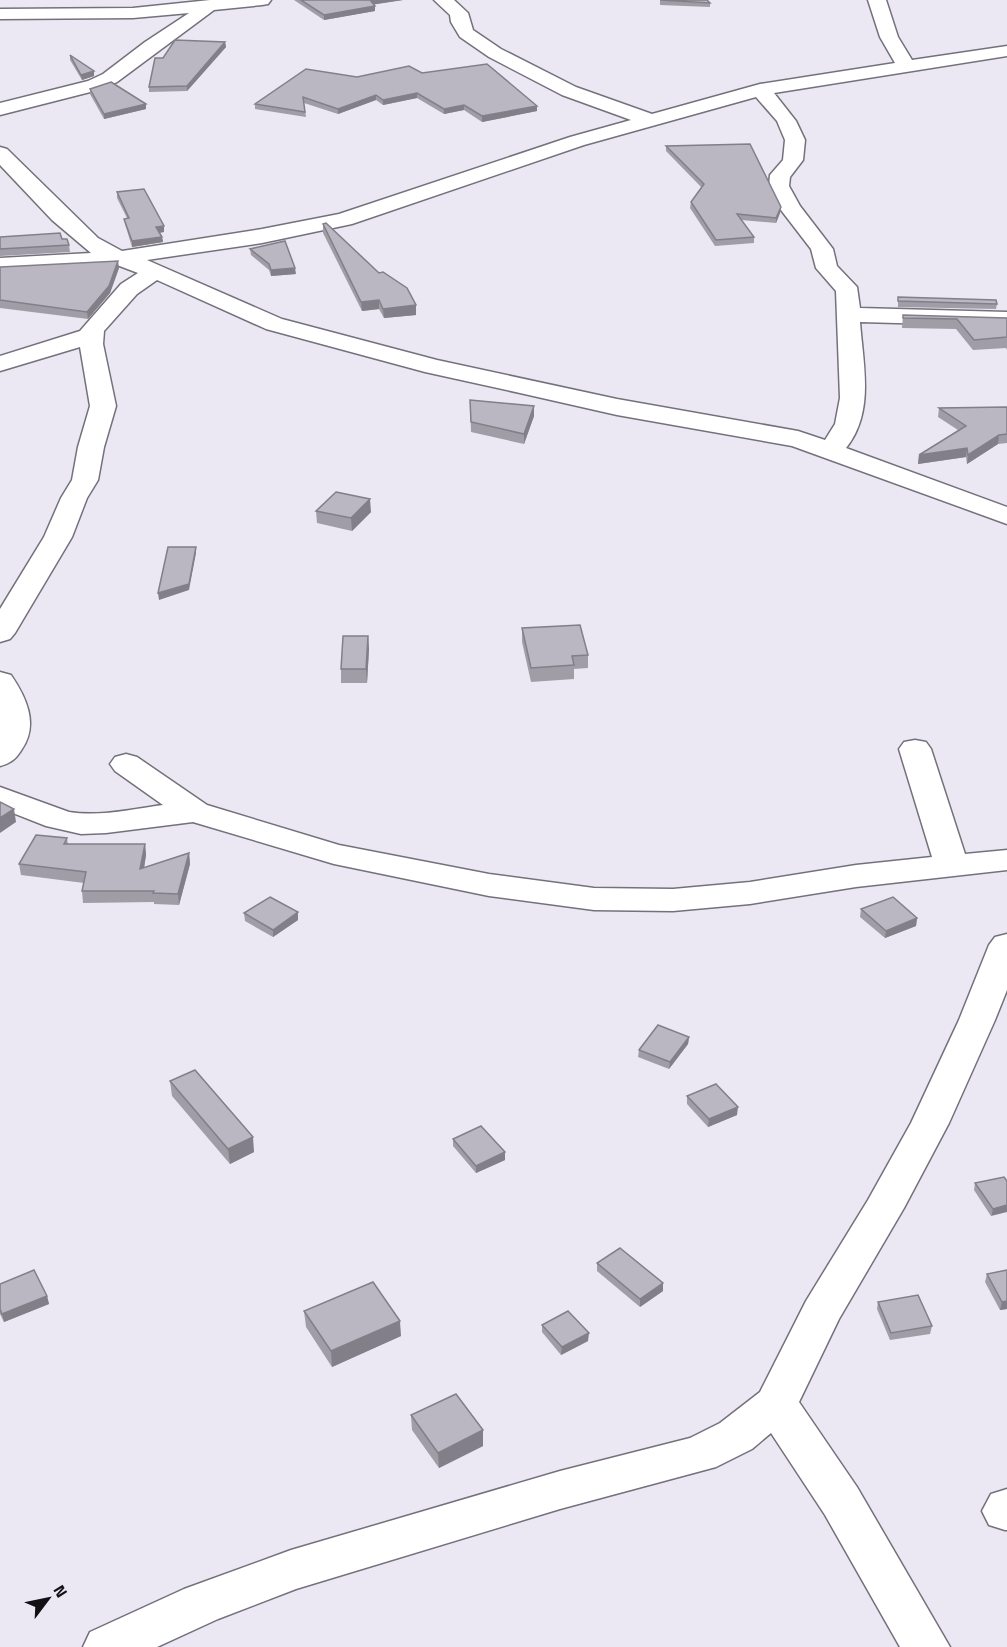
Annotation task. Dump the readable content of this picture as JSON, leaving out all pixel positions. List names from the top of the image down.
{
  "north": "top right"
}
